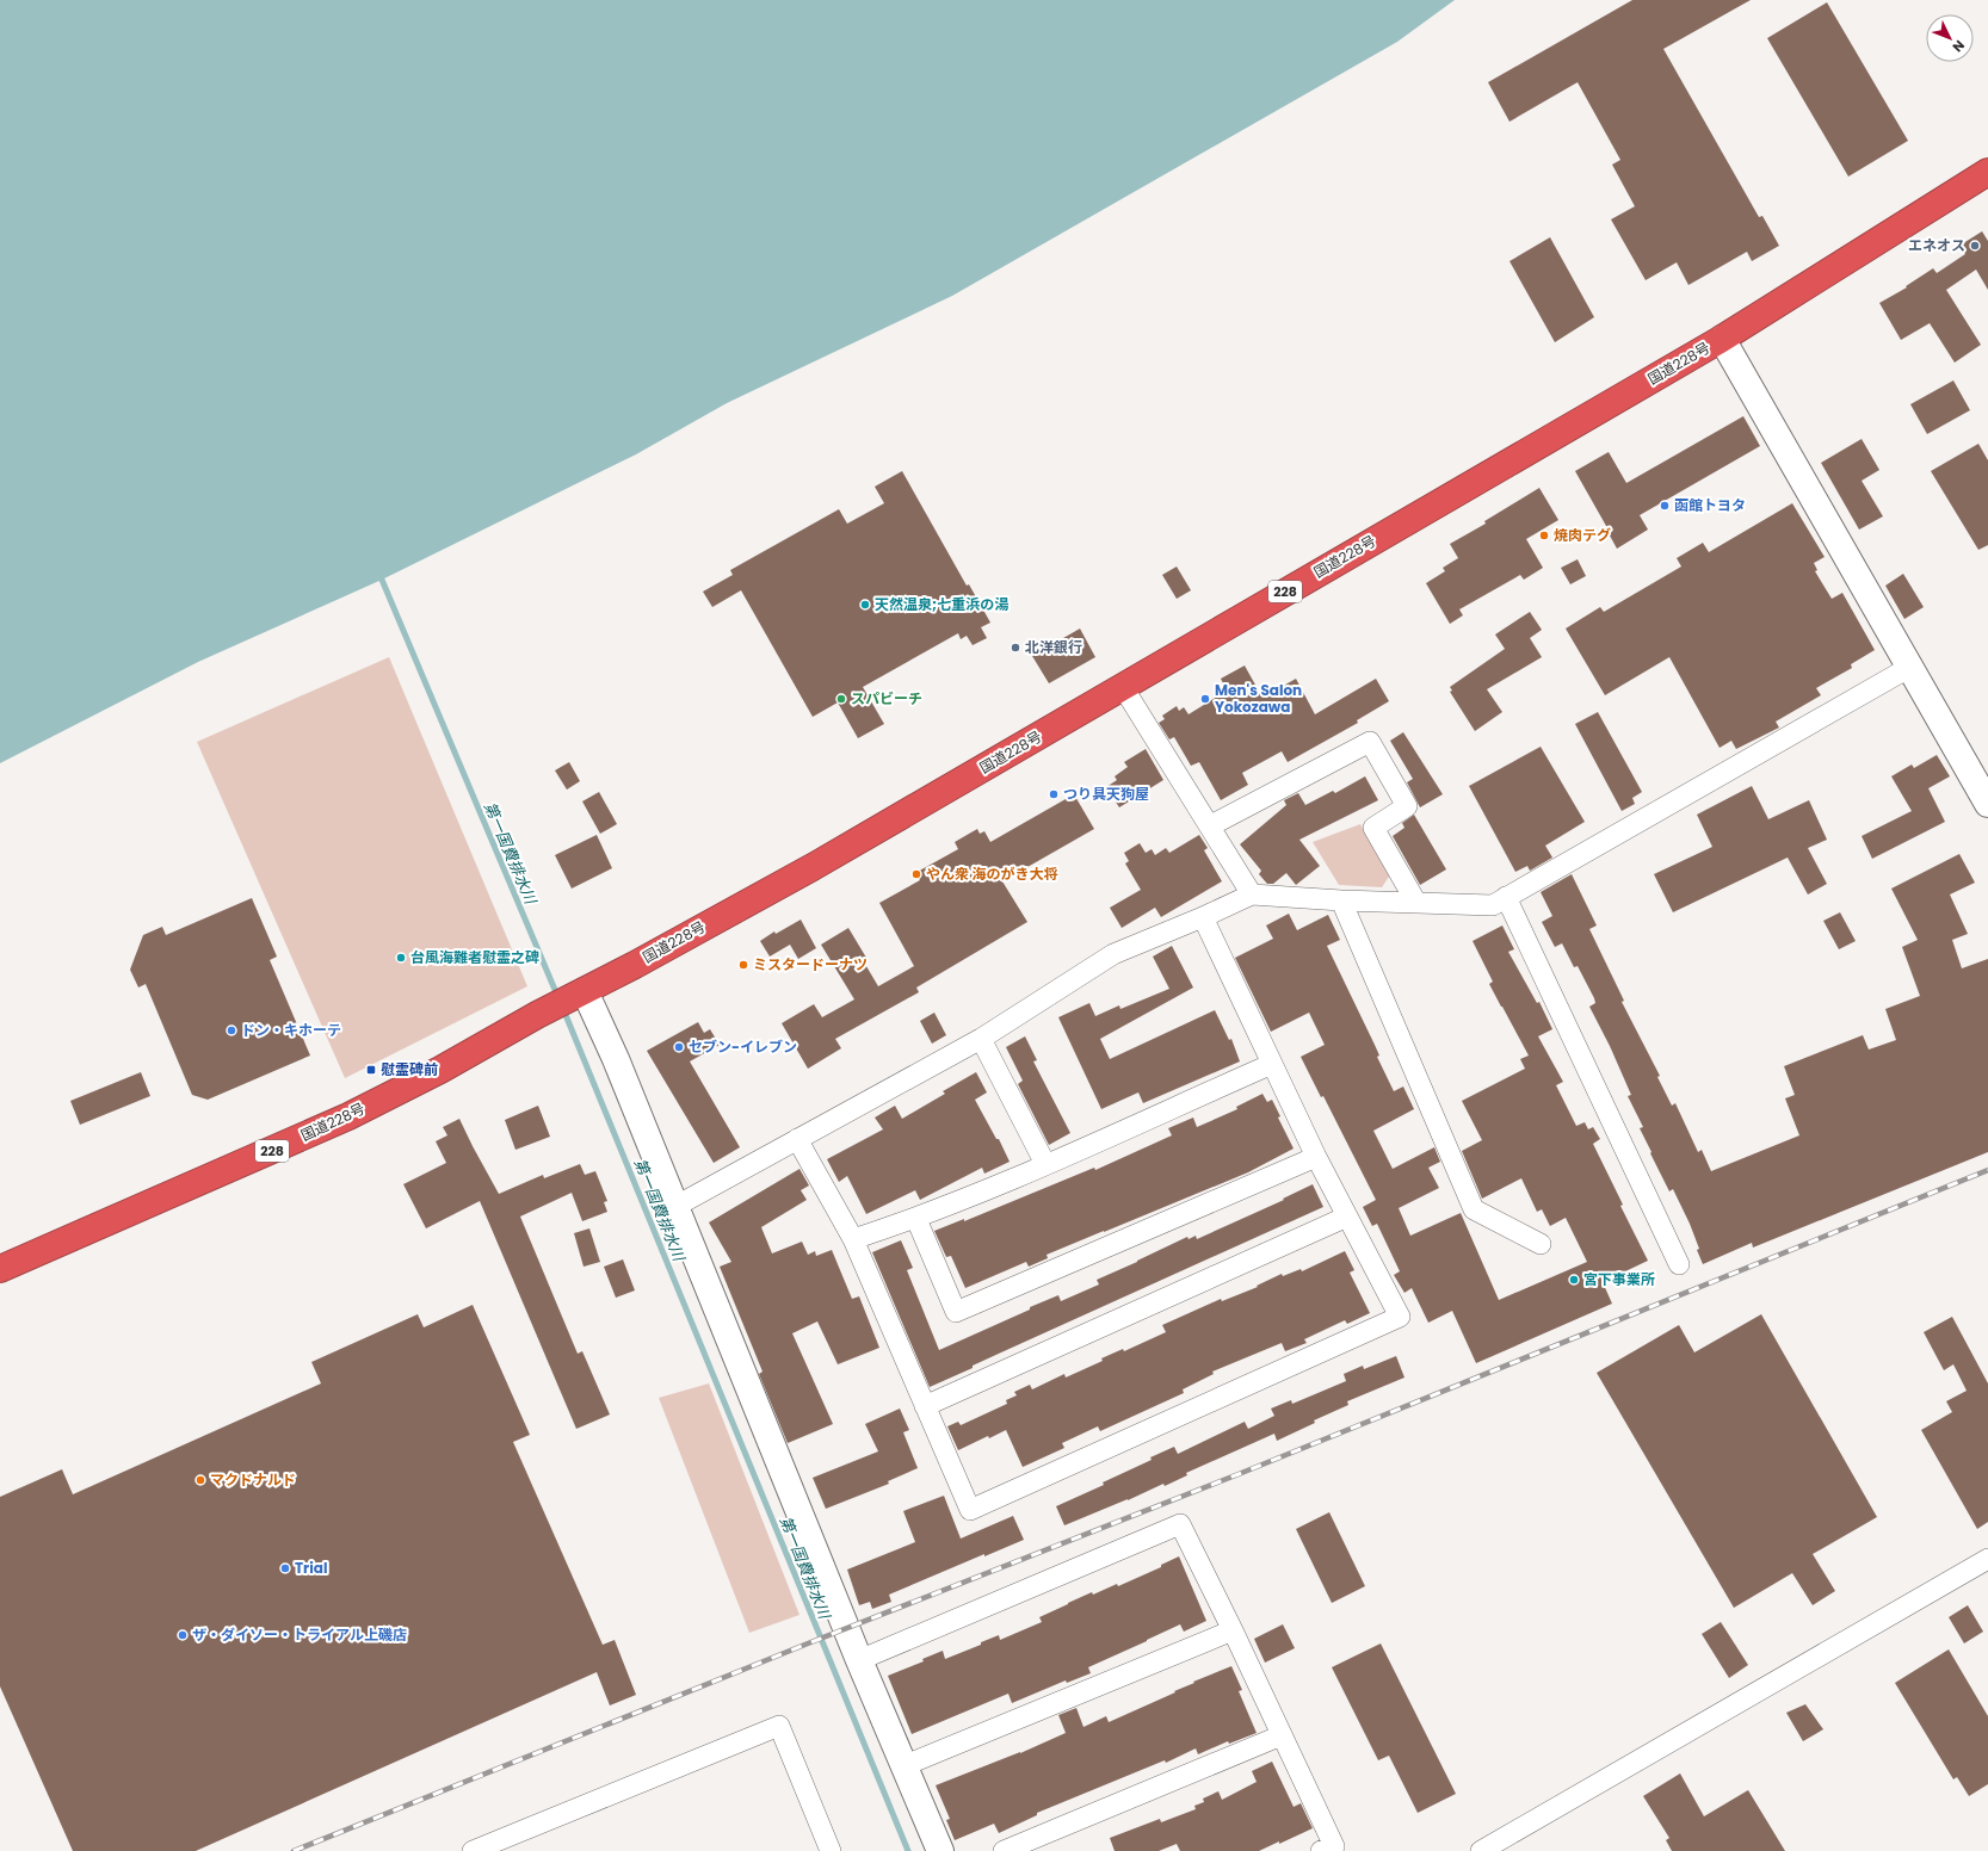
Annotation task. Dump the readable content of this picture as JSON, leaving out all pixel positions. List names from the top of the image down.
{
  "streets": {
    "highway": ["国道228号", "228"]
  },
  "water": ["第一国費排水川"],
  "places": {
    "other": [
      "エネオス",
      "函館トヨタ",
      "焼肉テグ",
      "天然温泉;七重浜の湯",
      "北洋銀行",
      "スパビーチ",
      "Men's Salon Yokozawa",
      "つり具天狗屋",
      "やん衆 海のがき大将",
      "台風海難者慰霊之碑",
      "ミスタードーナツ",
      "ドン・キホーテ",
      "セブン-イレブン",
      "宮下事業所",
      "マクドナルド",
      "Trial",
      "ザ・ダイソー・トライアル上磯店"
    ],
    "transit": ["慰霊碑前"]
  },
  "north": "bottom right"
}
